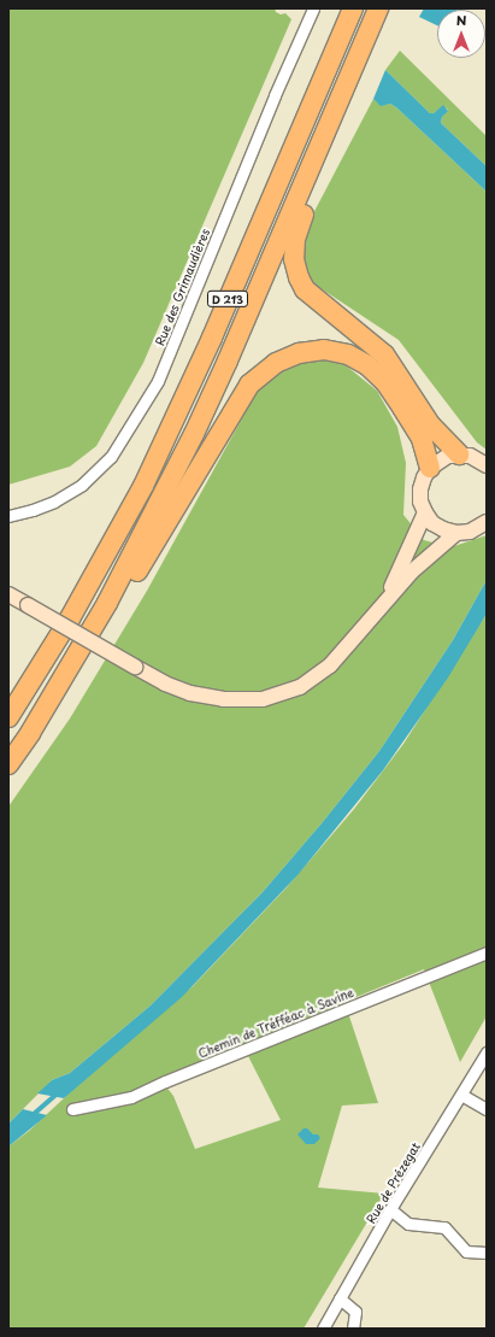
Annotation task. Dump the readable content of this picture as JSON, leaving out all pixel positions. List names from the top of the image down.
{
  "streets": {
    "highway": ["D 213"],
    "street": ["Rue des Grimaudières", "Chemin de Tréfféac à Savine", "Rue de Prézegat"]
  },
  "north": "top"
}
